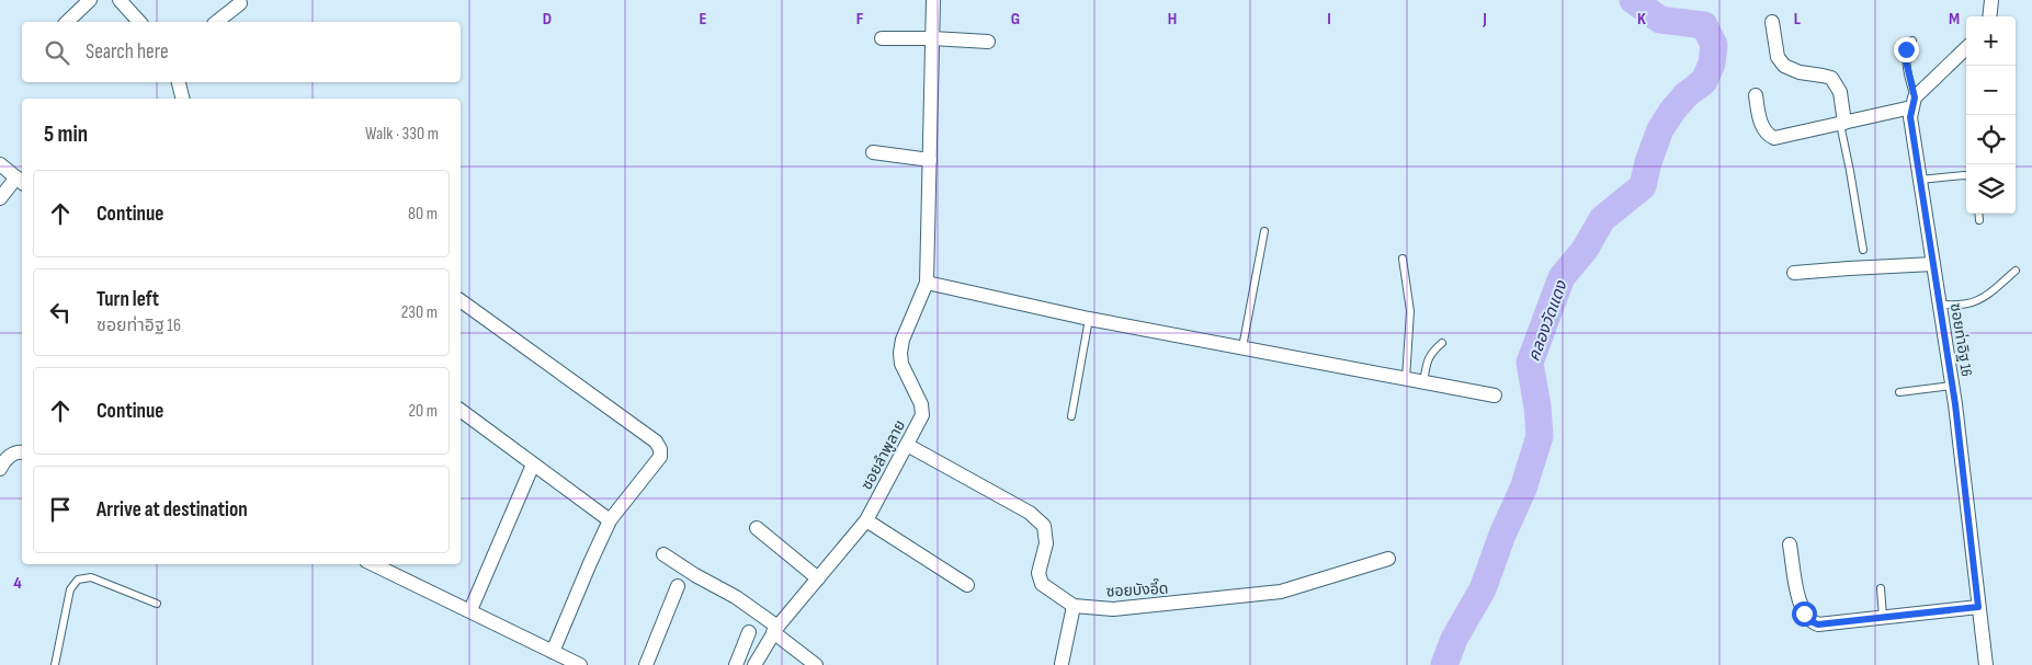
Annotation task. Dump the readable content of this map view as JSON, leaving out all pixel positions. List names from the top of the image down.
{
  "streets": {
    "street": ["ซอยท่าอิฐ 16", "ซอยลำพูลาย", "ซอยบังอี๊ด"]
  },
  "crossings": [
    ["ซอยลำพูลาย", "ซอยบังอี๊ด"]
  ],
  "water": ["คลองวัดแดง"],
  "page": {
    "map_buttons": ["+", "−"],
    "search": "Search here",
    "heading": ["5 min", "Walk · 330 m"],
    "list": [
      ["Continue", "80 m"],
      ["Turn left", "ซอยท่าอิฐ 16", "230 m"],
      ["Continue", "20 m"],
      "Arrive at destination"
    ]
  },
  "grid": {
    "columns": [
      "D",
      "E",
      "F",
      "G",
      "H",
      "I",
      "J",
      "K",
      "L",
      "M"
    ],
    "rows": ["4"]
  }
}
